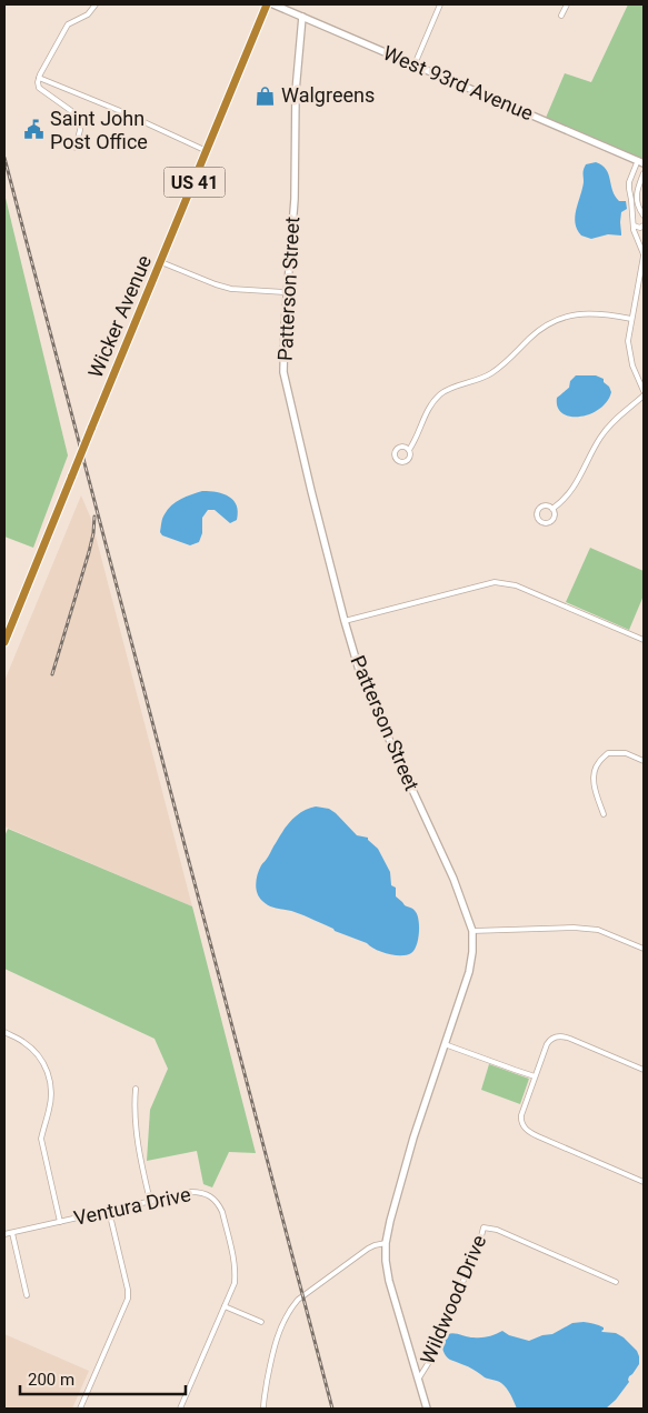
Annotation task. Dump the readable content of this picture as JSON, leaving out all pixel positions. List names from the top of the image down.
{
  "streets": {
    "highway": ["US 41", "Wicker Avenue"],
    "street": [
      "West 93rd Avenue",
      "Patterson Street",
      "Ventura Drive",
      "Wildwood Drive"
    ]
  },
  "crossings": [
    ["West 93rd Avenue", "Patterson Street"],
    ["Patterson Street", "Wildwood Drive"]
  ],
  "places": {
    "shop": ["Walgreens"],
    "public building": ["Saint John Post Office"]
  },
  "scale_bar": "200 m"
}
